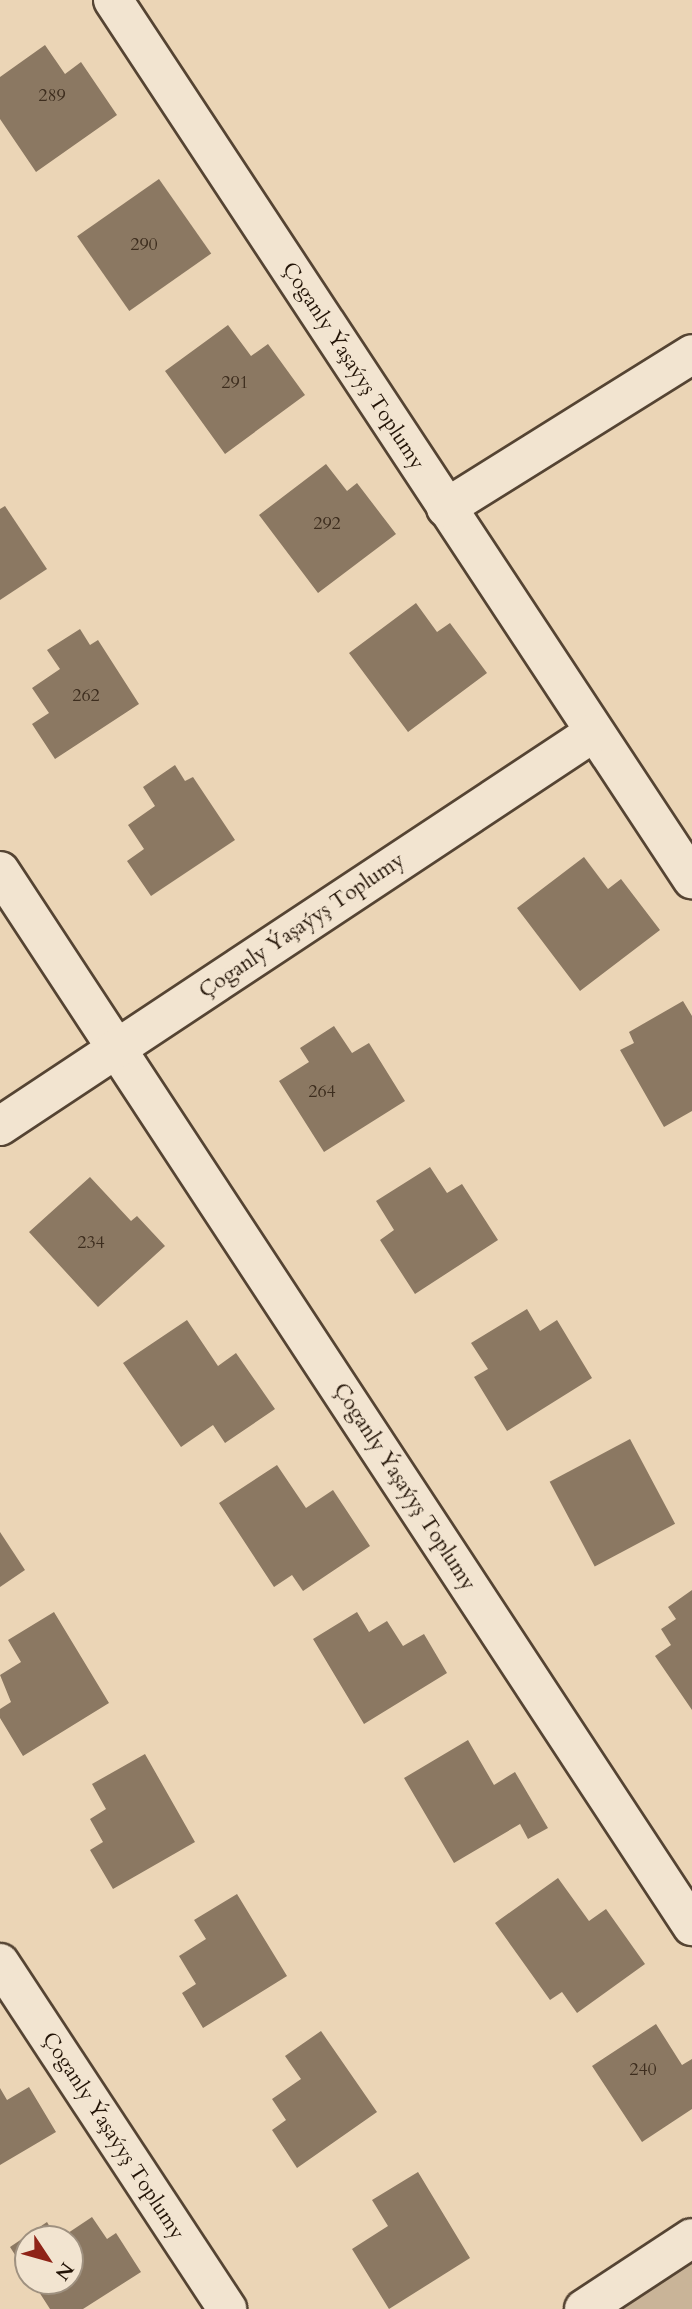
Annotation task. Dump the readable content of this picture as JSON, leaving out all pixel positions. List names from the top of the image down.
{
  "streets": {
    "street": ["Çoganly Ýaşaýyş Toplumy"]
  },
  "house_numbers": [
    "289",
    "290",
    "291",
    "292",
    "262",
    "264",
    "234",
    "240"
  ],
  "north": "bottom right"
}
